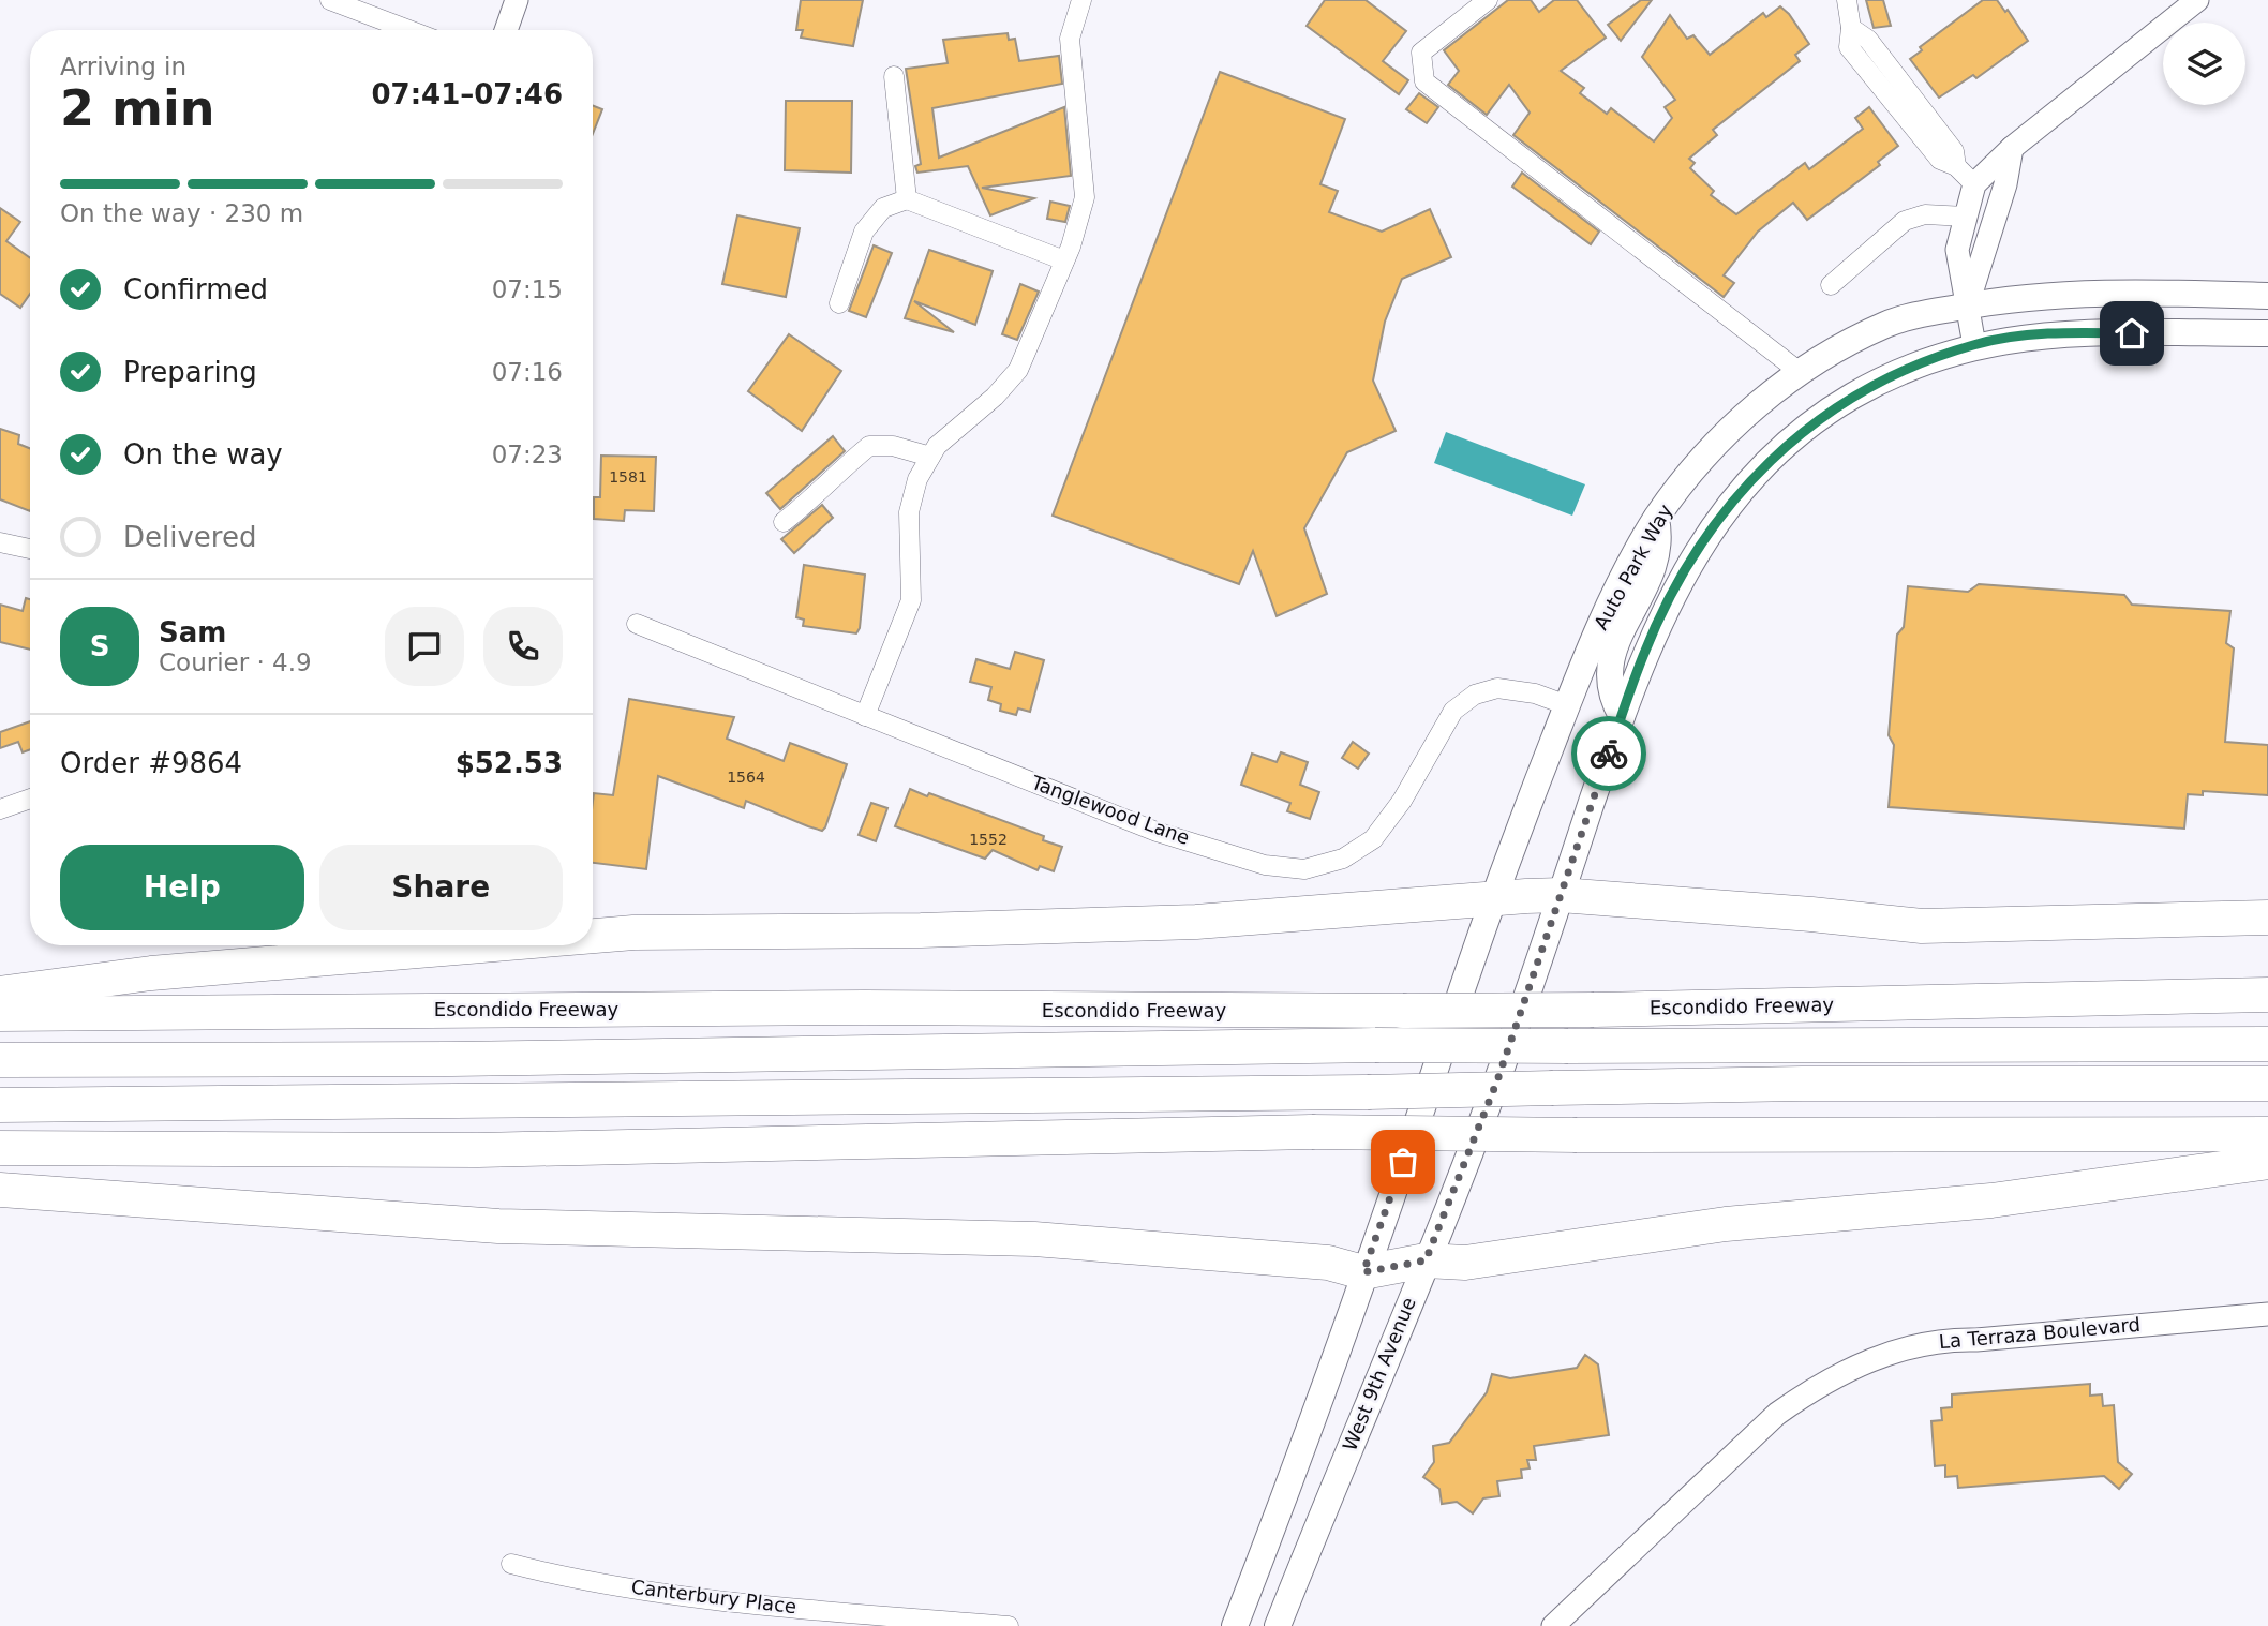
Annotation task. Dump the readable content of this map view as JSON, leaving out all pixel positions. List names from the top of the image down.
{
  "streets": {
    "highway": ["Escondido Freeway"],
    "main road": ["Auto Park Way", "West 9th Avenue"],
    "street": ["Tanglewood Lane", "La Terraza Boulevard", "Canterbury Place"]
  },
  "crossings": [
    ["Auto Park Way", "Tanglewood Lane"]
  ],
  "house_numbers": ["1581", "1564", "1552"],
  "page": {
    "heading": ["2 min", "Arriving in", "07:41–07:46"],
    "panel": [
      "Sam",
      "Courier · 4.9",
      "Order #9864",
      "$52.53"
    ],
    "bar": "On the way · 230 m",
    "list": [
      ["Confirmed", "07:15"],
      ["Preparing", "07:16"],
      ["On the way", "07:23"],
      "Delivered"
    ],
    "round": "S",
    "buttons": ["Help", "Share"]
  }
}
